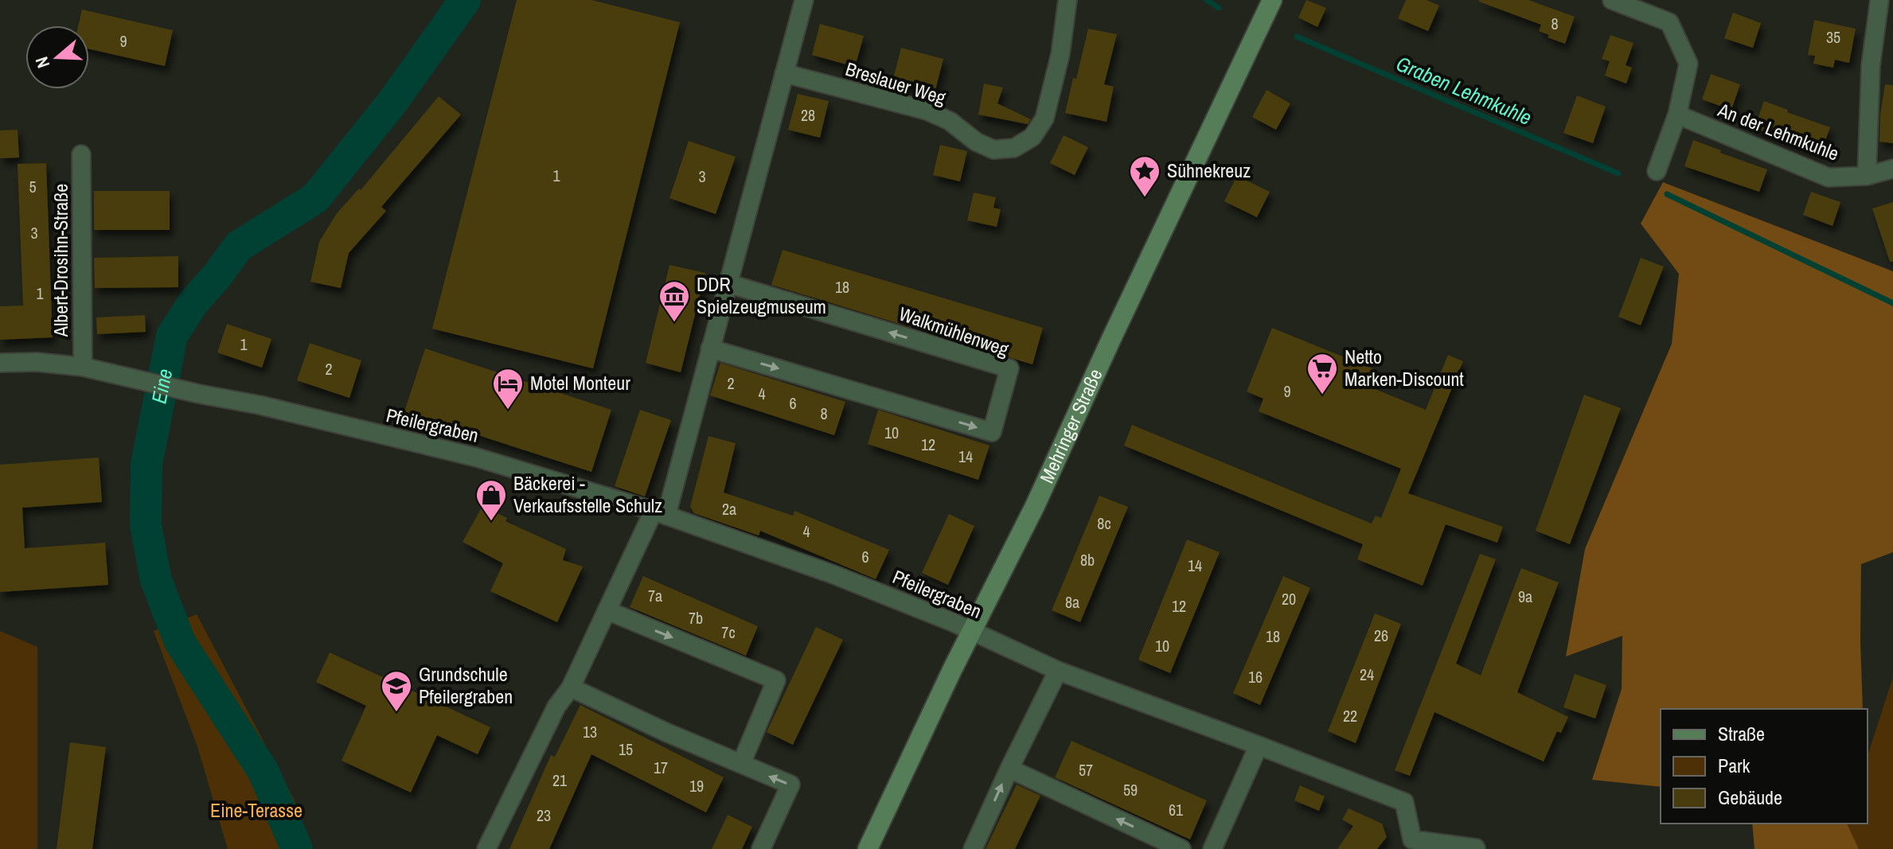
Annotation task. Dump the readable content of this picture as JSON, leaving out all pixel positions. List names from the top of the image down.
{
  "streets": {
    "main road": ["Mehringer Straße"],
    "street": [
      "Breslauer Weg",
      "An der Lehmkuhle",
      "Albert-Drosihn-Straße",
      "Walkmühlenweg",
      "Pfeilergraben"
    ]
  },
  "crossings": [
    ["Albert-Drosihn-Straße", "Pfeilergraben"],
    ["Pfeilergraben", "Mehringer Straße"]
  ],
  "water": ["Graben Lehmkuhle", "Eine"],
  "parks": ["Eine-Terasse"],
  "places": {
    "place": ["Sühnekreuz"],
    "museum": ["DDR Spielzeugmuseum"],
    "supermarket": ["Netto Marken-Discount"],
    "hotel": ["Motel Monteur"],
    "shop": ["Bäckerei - Verkaufsstelle Schulz"],
    "school or university": ["Grundschule Pfeilergraben"]
  },
  "house_numbers": [
    "8",
    "35",
    "9",
    "28",
    "1",
    "3",
    "5",
    "3",
    "18",
    "1",
    "1",
    "2",
    "2",
    "9",
    "4",
    "6",
    "8",
    "10",
    "12",
    "14",
    "2a",
    "8c",
    "4",
    "6",
    "8b",
    "14",
    "7a",
    "9a",
    "20",
    "8a",
    "12",
    "7b",
    "7c",
    "26",
    "18",
    "10",
    "24",
    "16",
    "22",
    "13",
    "15",
    "17",
    "57",
    "21",
    "19",
    "59",
    "61",
    "23"
  ],
  "legend": ["Straße", "Park", "Gebäude"],
  "north": "left"
}
